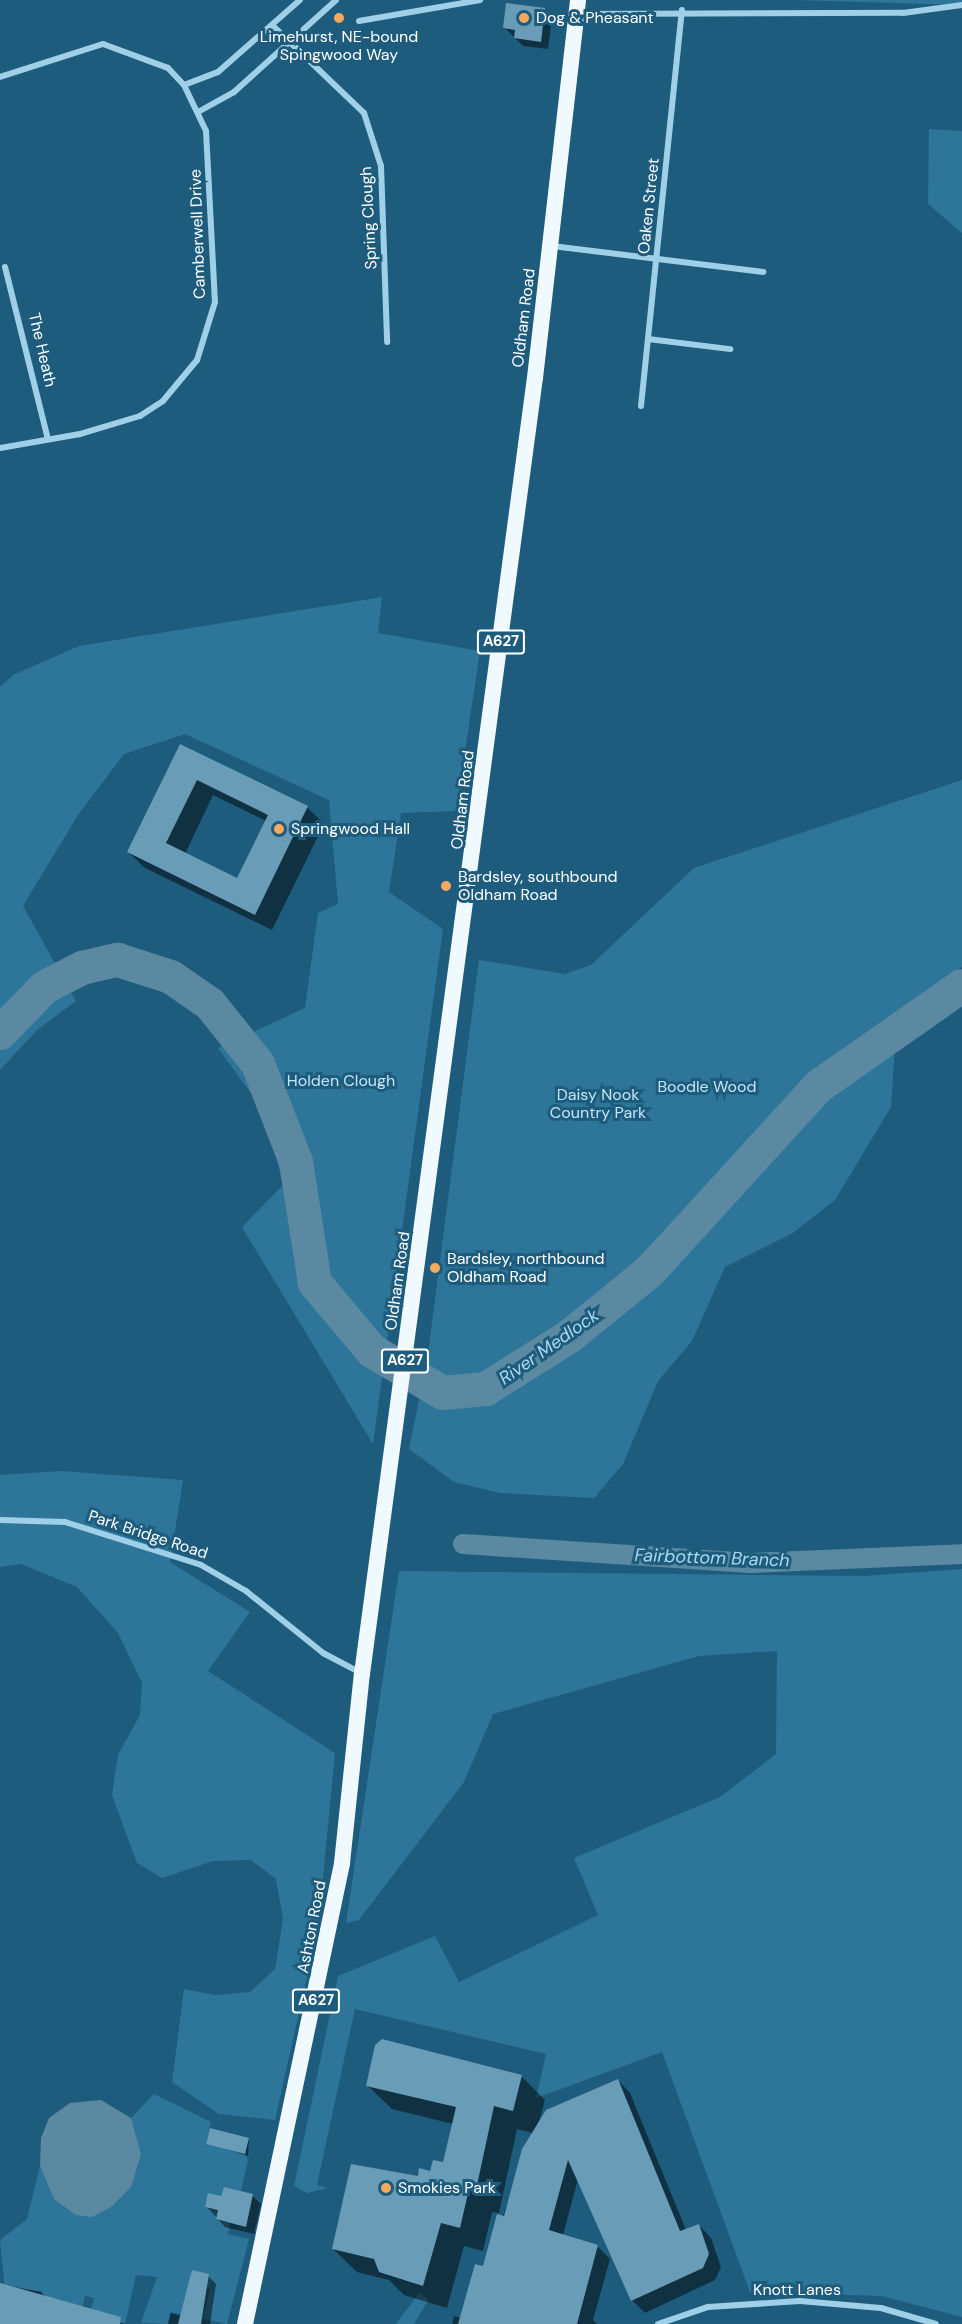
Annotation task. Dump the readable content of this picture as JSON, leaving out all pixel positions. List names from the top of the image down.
{
  "streets": {
    "highway": ["Oldham Road", "A627", "Ashton Road"],
    "street": [
      "Oaken Street",
      "Spring Clough",
      "Camberwell Drive",
      "The Heath",
      "Park Bridge Road",
      "Knott Lanes"
    ]
  },
  "crossings": [
    ["Camberwell Drive", "The Heath"],
    ["Oldham Road", "Park Bridge Road"],
    ["Oldham Road", "Ashton Road"],
    ["Park Bridge Road", "Ashton Road"]
  ],
  "water": ["River Medlock", "Fairbottom Branch"],
  "parks": ["Holden Clough", "Boodle Wood", "Daisy Nook Country Park"],
  "places": [
    "Limehurst, NE-bound Spingwood Way",
    "Dog & Pheasant",
    "Springwood Hall",
    "Bardsley, southbound Oldham Road",
    "Bardsley, northbound Oldham Road",
    "Smokies Park"
  ]
}
